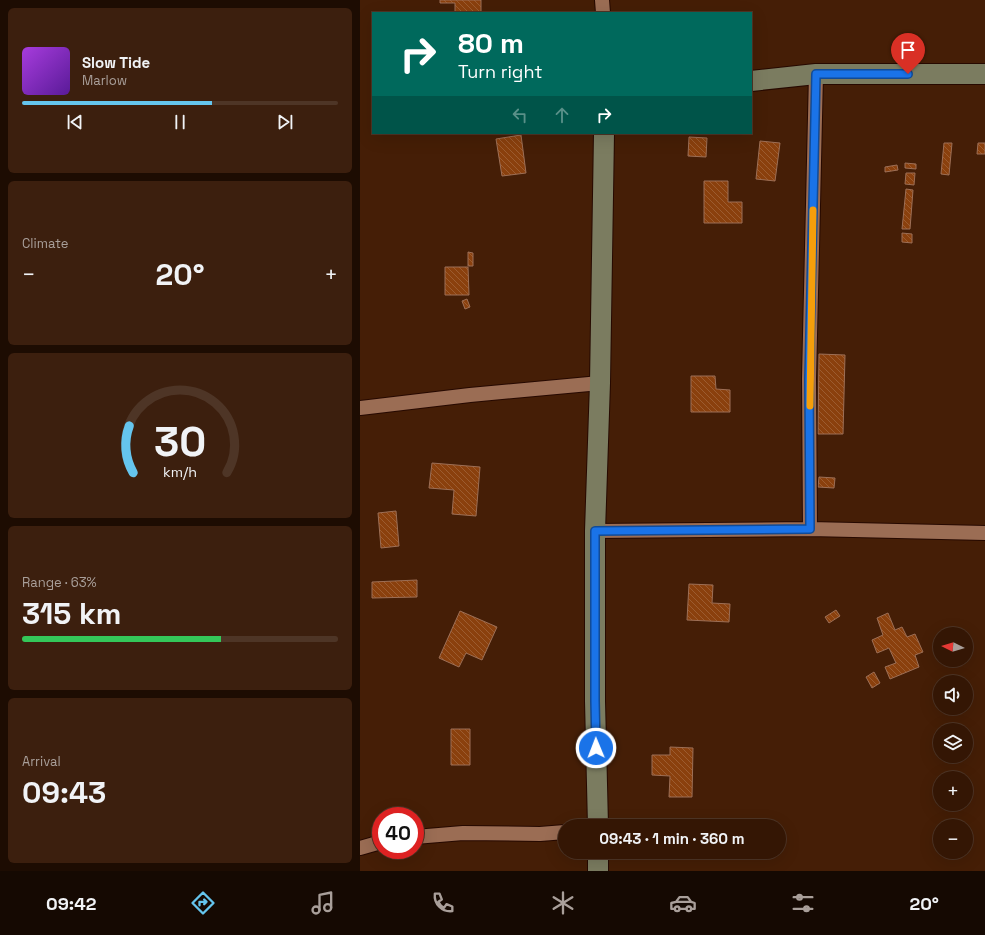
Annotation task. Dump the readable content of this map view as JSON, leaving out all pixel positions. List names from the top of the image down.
{
  "north": "left",
  "page": {
    "turn": ["80 m", "Turn right"],
    "song": ["Slow Tide", "Marlow"],
    "tile": [
      "Climate",
      ["Range · 63%", "315 km"],
      ["Arrival", "09:43"]
    ],
    "heat": ["−", "20°", "+"],
    "map_buttons": ["+", "−"],
    "limit": "40",
    "trip": "09:43 · 1 min · 360 m",
    "tabs": ["09:42", "20°"],
    "gauge": ["30", "km/h"]
  }
}
